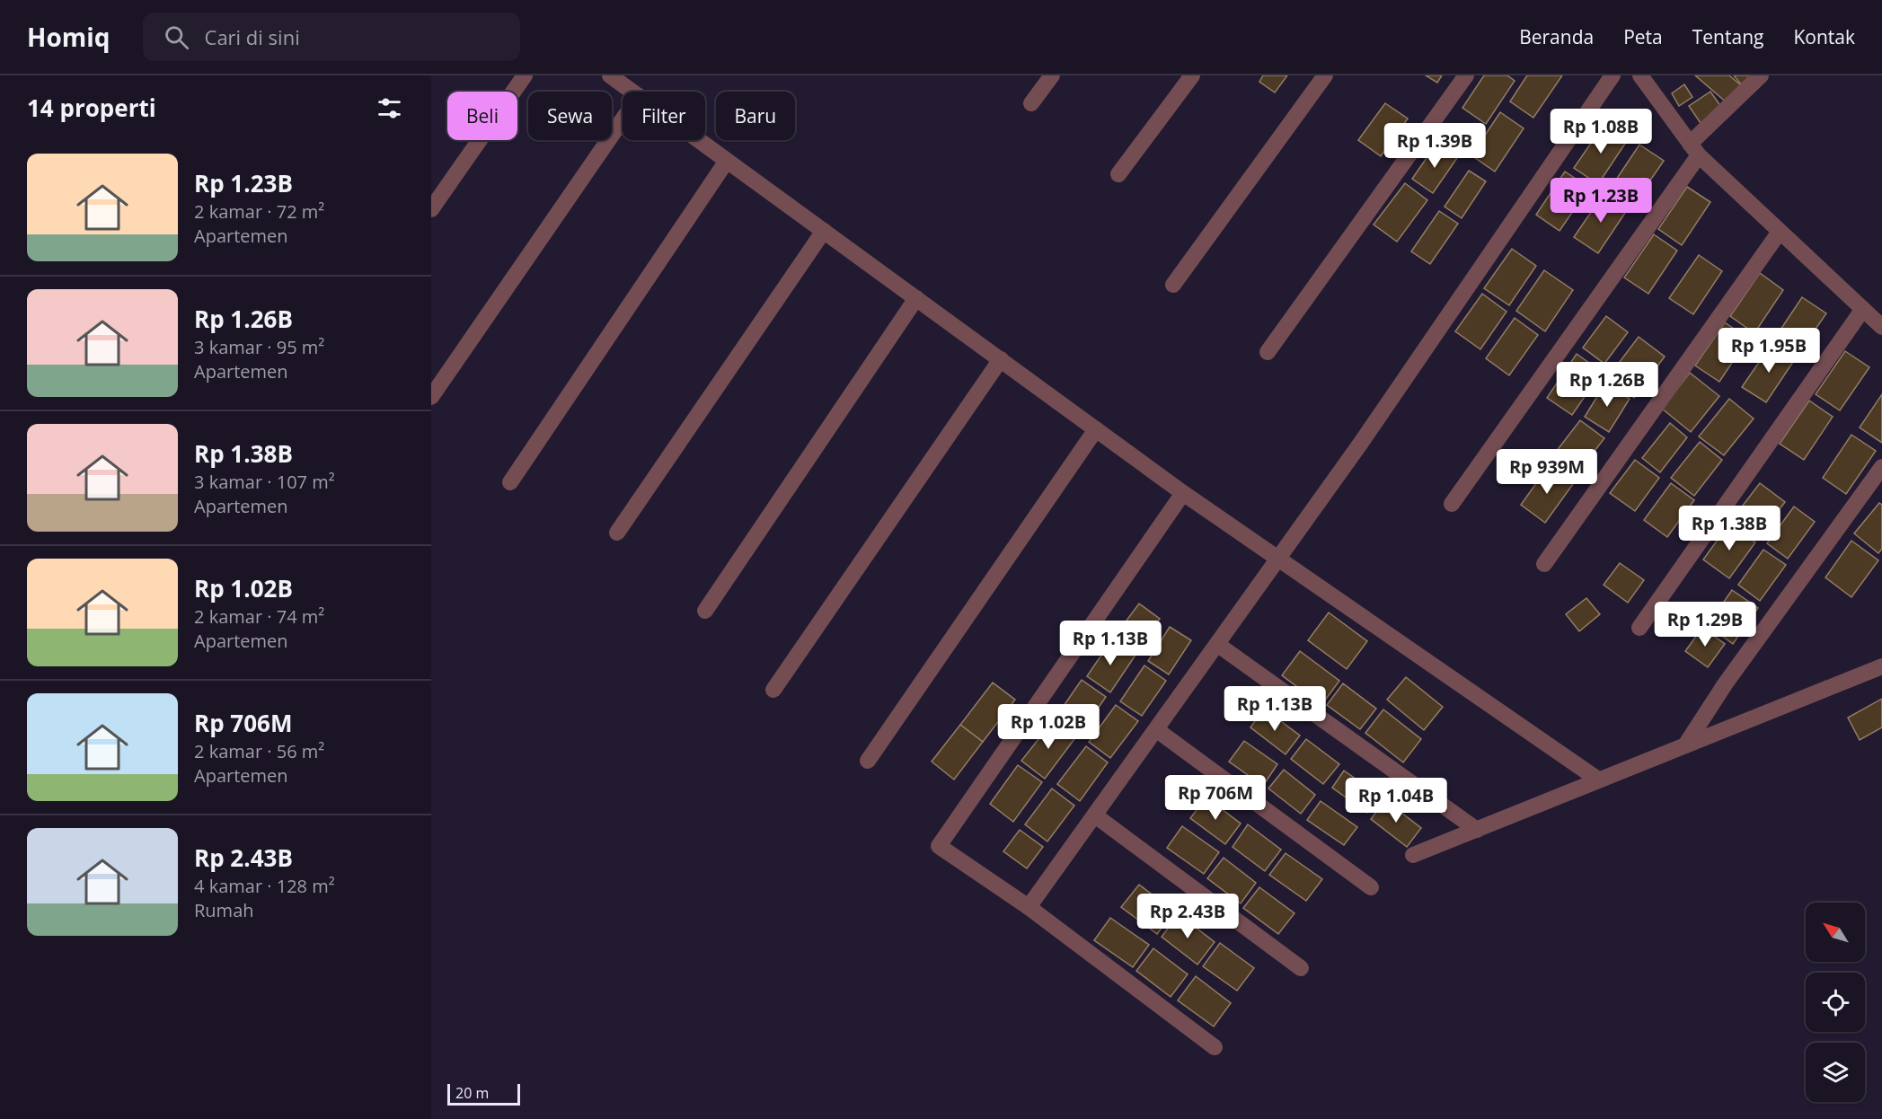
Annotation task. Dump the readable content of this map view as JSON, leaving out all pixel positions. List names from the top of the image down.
{
  "scale_bar": "20 m",
  "north": "top left",
  "page": {
    "header": "Homiq",
    "search": "Cari di sini",
    "nav": [
      "Beranda",
      "Peta",
      "Tentang",
      "Kontak"
    ],
    "heading": "14 properti",
    "chip": [
      "Beli",
      "Sewa",
      "Filter",
      "Baru"
    ],
    "price": [
      "Rp 1.08B",
      "Rp 1.39B",
      "Rp 1.23B",
      "Rp 1.95B",
      "Rp 1.26B",
      "Rp 939M",
      "Rp 1.38B",
      "Rp 1.29B",
      "Rp 1.13B",
      "Rp 1.13B",
      "Rp 1.02B",
      "Rp 706M",
      "Rp 1.04B",
      "Rp 2.43B"
    ],
    "list": [
      {
        "name": "Rp 1.23B",
        "note": "2 kamar · 72 m² · Apartemen"
      },
      {
        "name": "Rp 1.26B",
        "note": "3 kamar · 95 m² · Apartemen"
      },
      {
        "name": "Rp 1.38B",
        "note": "3 kamar · 107 m² · Apartemen"
      },
      {
        "name": "Rp 1.02B",
        "note": "2 kamar · 74 m² · Apartemen"
      },
      {
        "name": "Rp 706M",
        "note": "2 kamar · 56 m² · Apartemen"
      },
      {
        "name": "Rp 2.43B",
        "note": "4 kamar · 128 m² · Rumah"
      }
    ],
    "scale": "20 m"
  }
}
